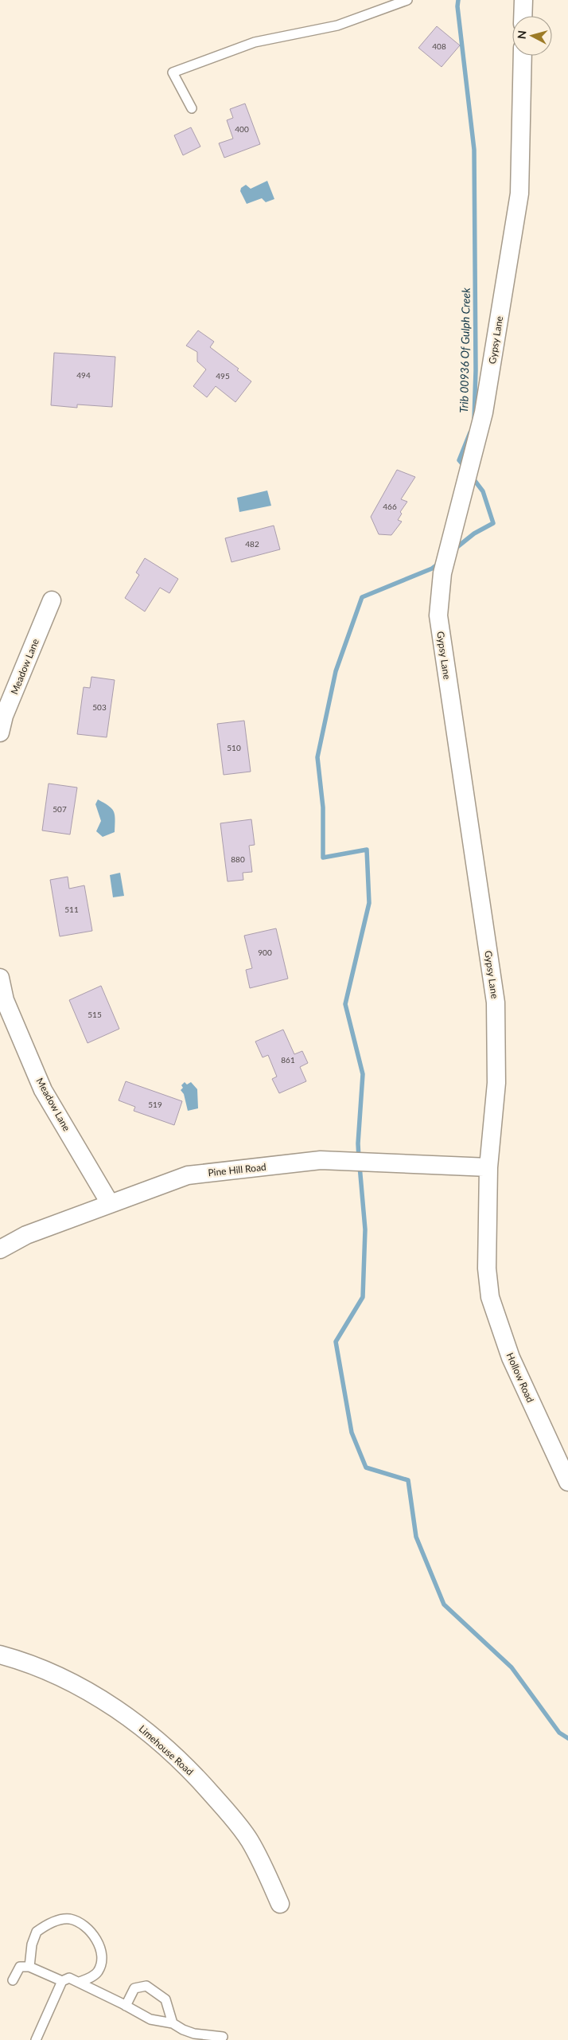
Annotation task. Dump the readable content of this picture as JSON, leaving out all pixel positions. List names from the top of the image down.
{
  "streets": {
    "street": [
      "Gypsy Lane",
      "Meadow Lane",
      "Pine Hill Road",
      "Hollow Road",
      "Limehouse Road"
    ]
  },
  "crossings": [
    ["Gypsy Lane", "Pine Hill Road"],
    ["Gypsy Lane", "Hollow Road"],
    ["Meadow Lane", "Pine Hill Road"]
  ],
  "water": ["Trib 00936 Of Gulph Creek"],
  "house_numbers": [
    "408",
    "400",
    "494",
    "495",
    "466",
    "482",
    "503",
    "510",
    "507",
    "880",
    "511",
    "900",
    "515",
    "861",
    "519"
  ],
  "north": "left"
}
